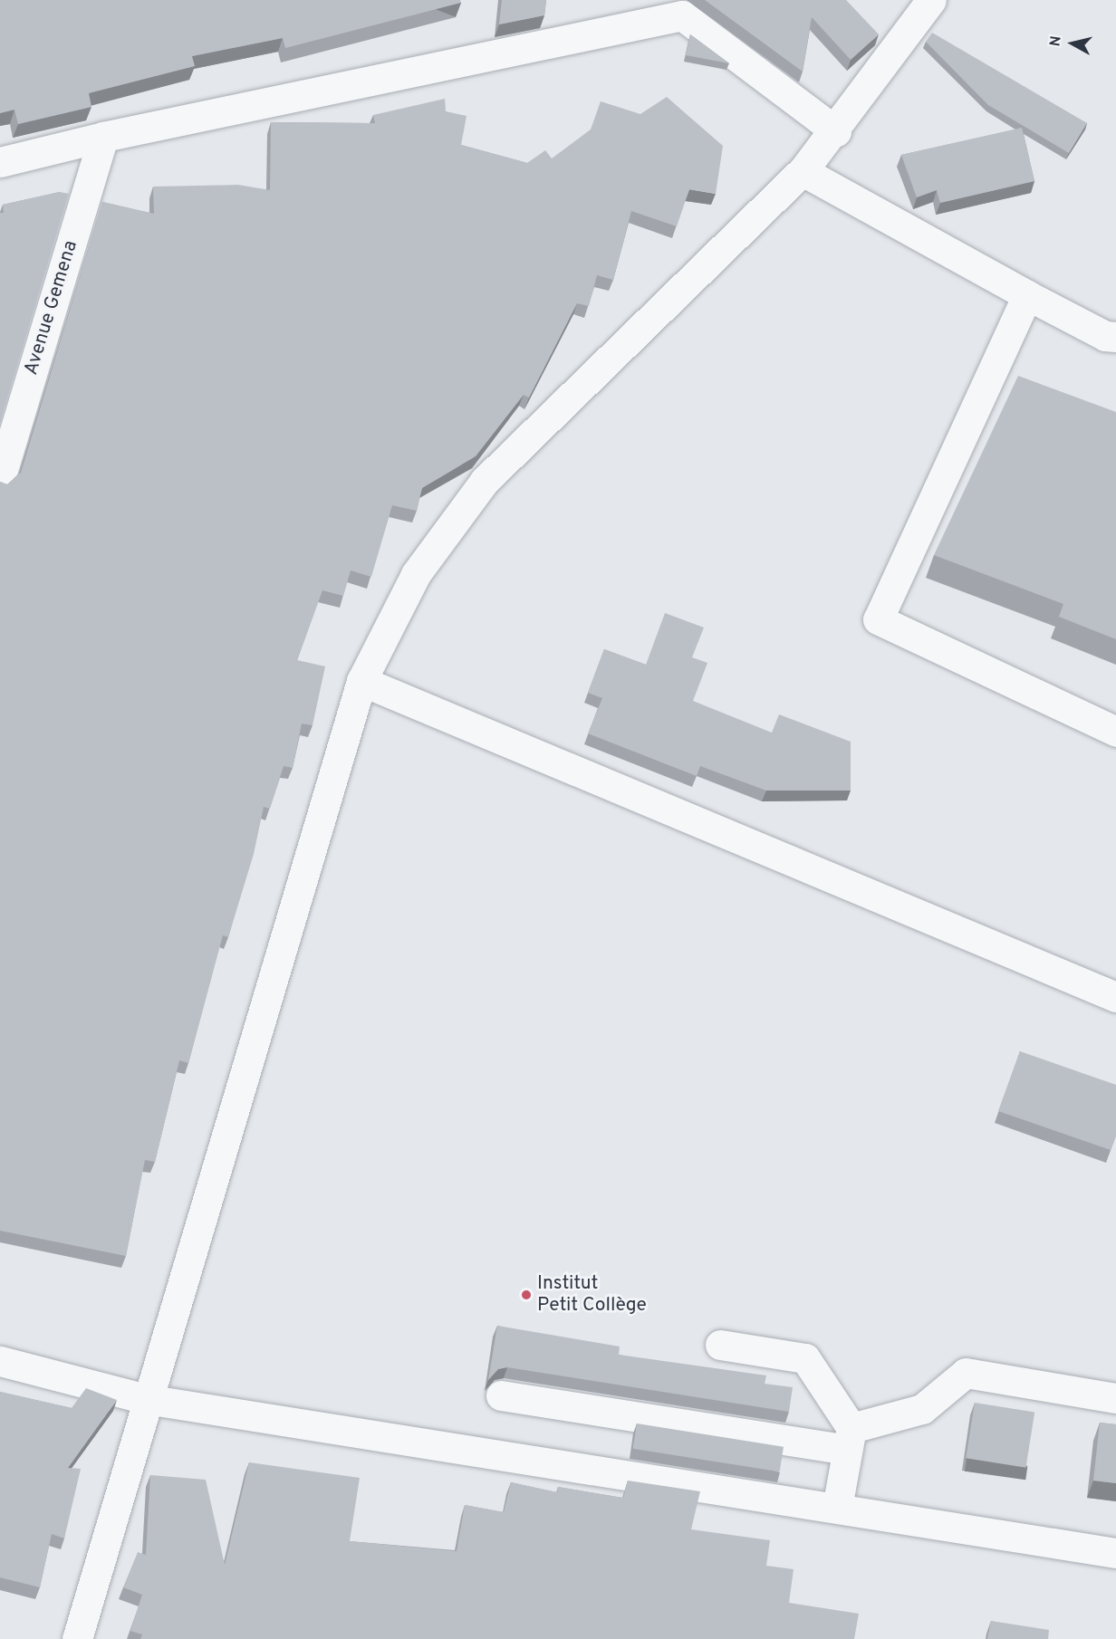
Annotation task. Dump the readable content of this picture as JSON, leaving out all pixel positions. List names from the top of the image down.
{
  "streets": {
    "street": ["Avenue Gemena"]
  },
  "places": ["Institut Petit Collège"],
  "north": "left"
}
